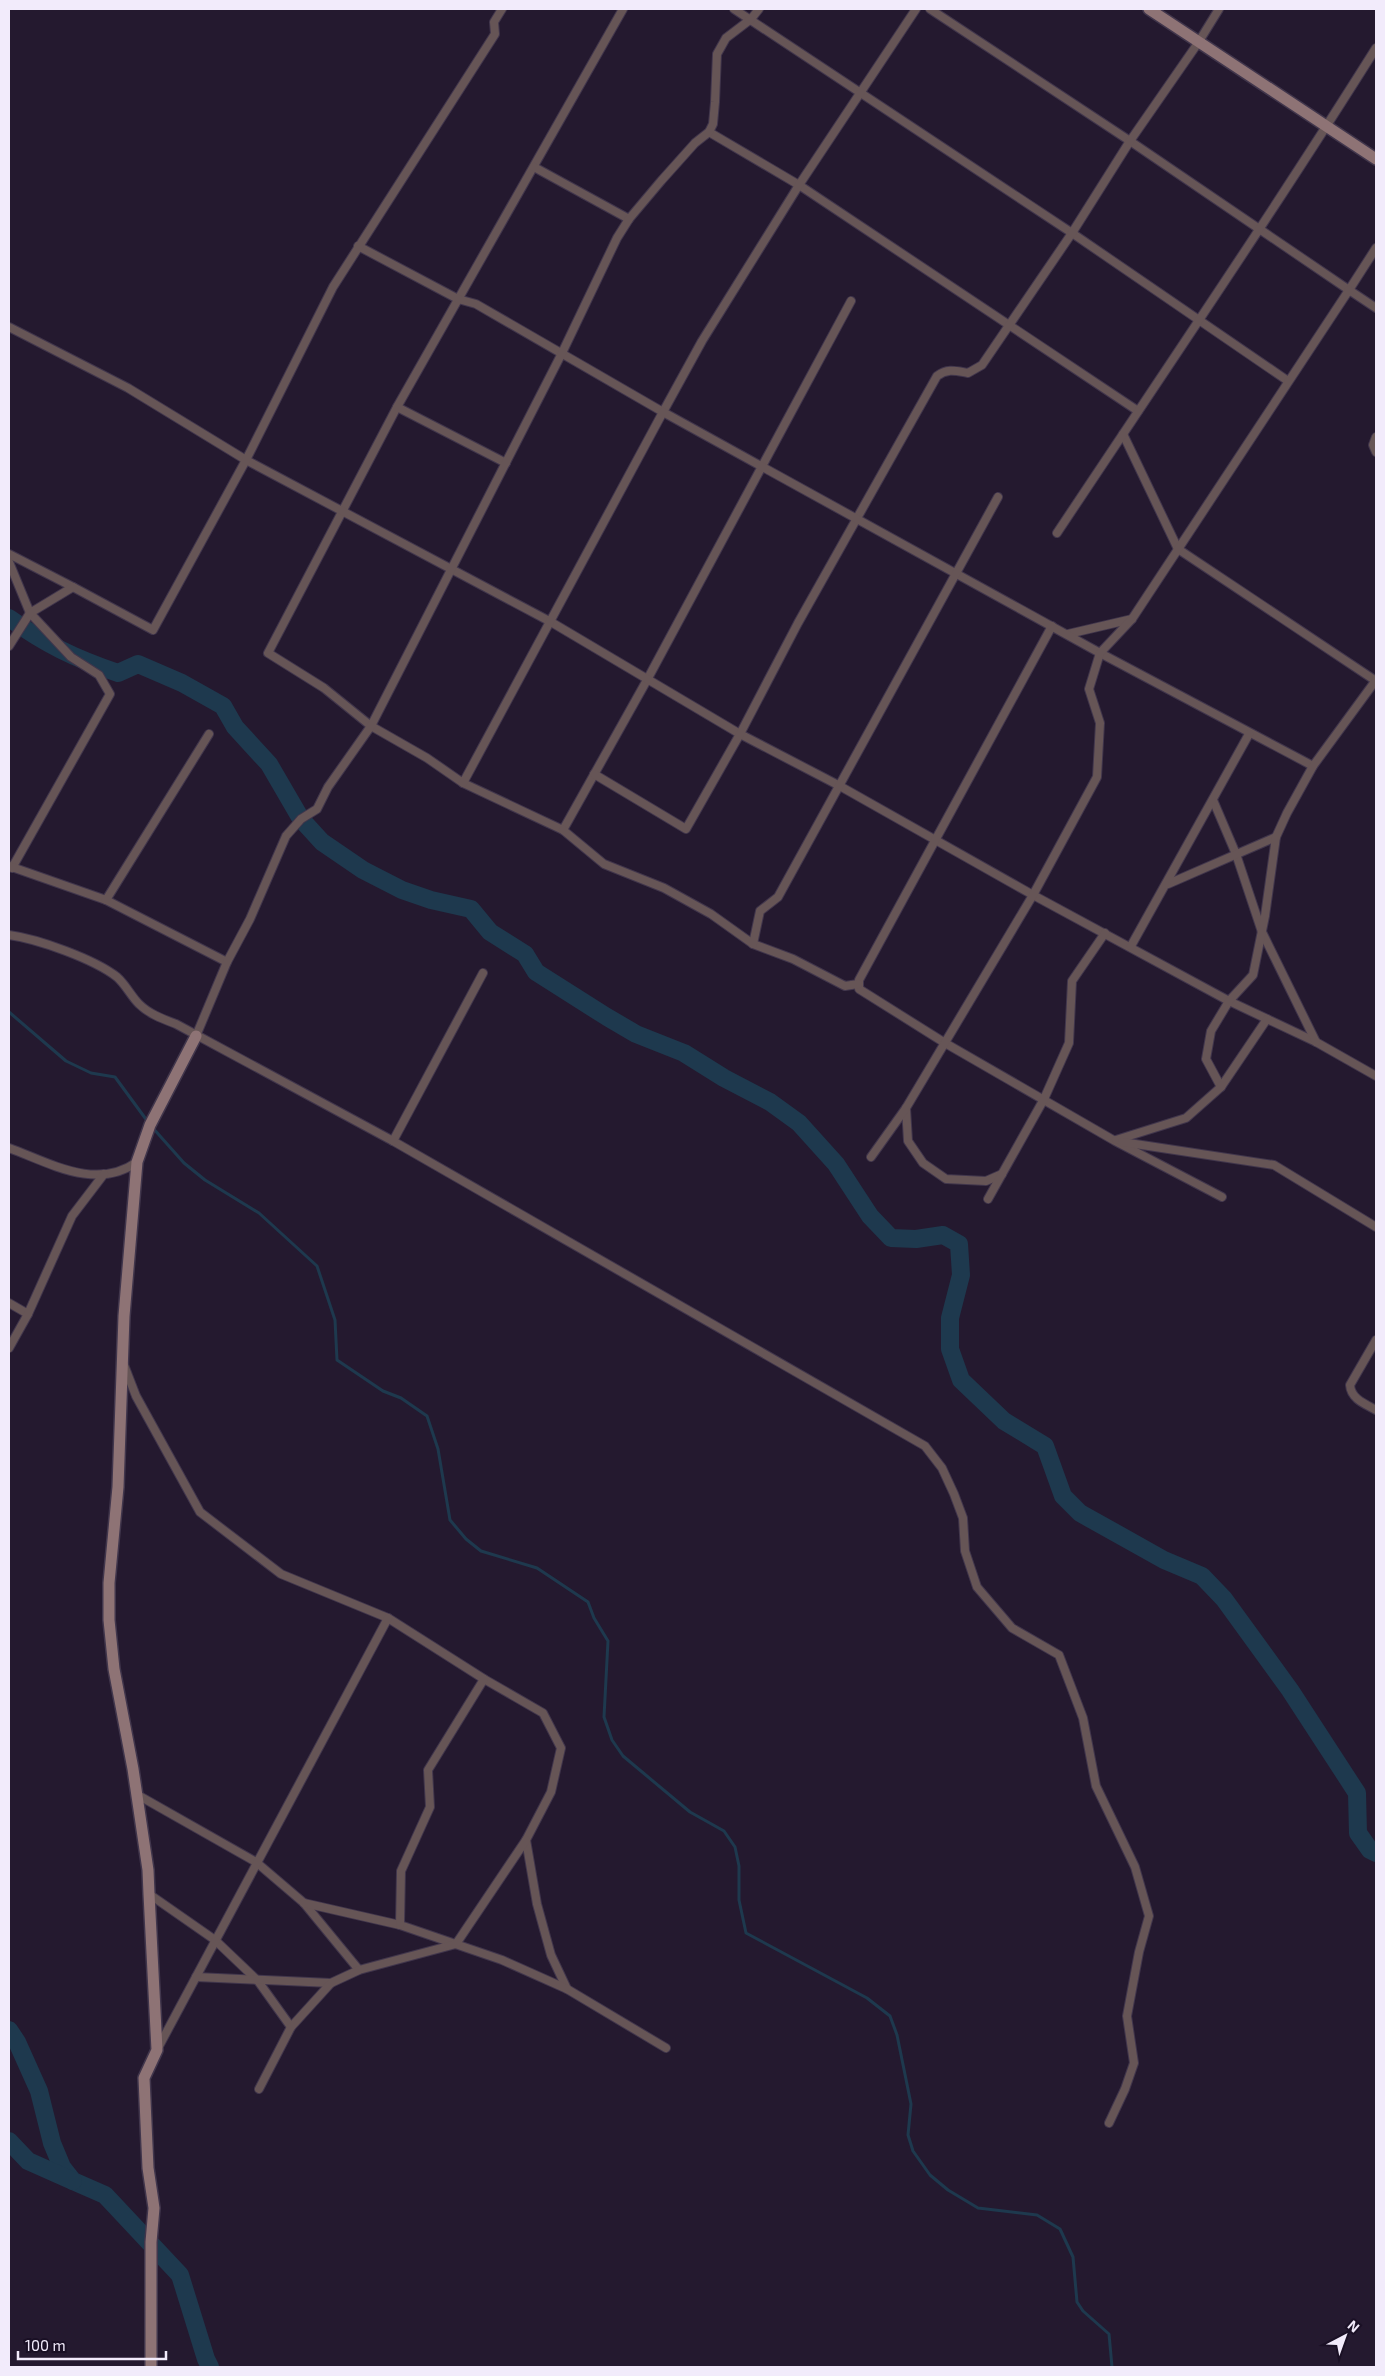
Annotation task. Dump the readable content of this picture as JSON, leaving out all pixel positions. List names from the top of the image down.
{
  "scale_bar": "100 m",
  "north": "top right"
}
